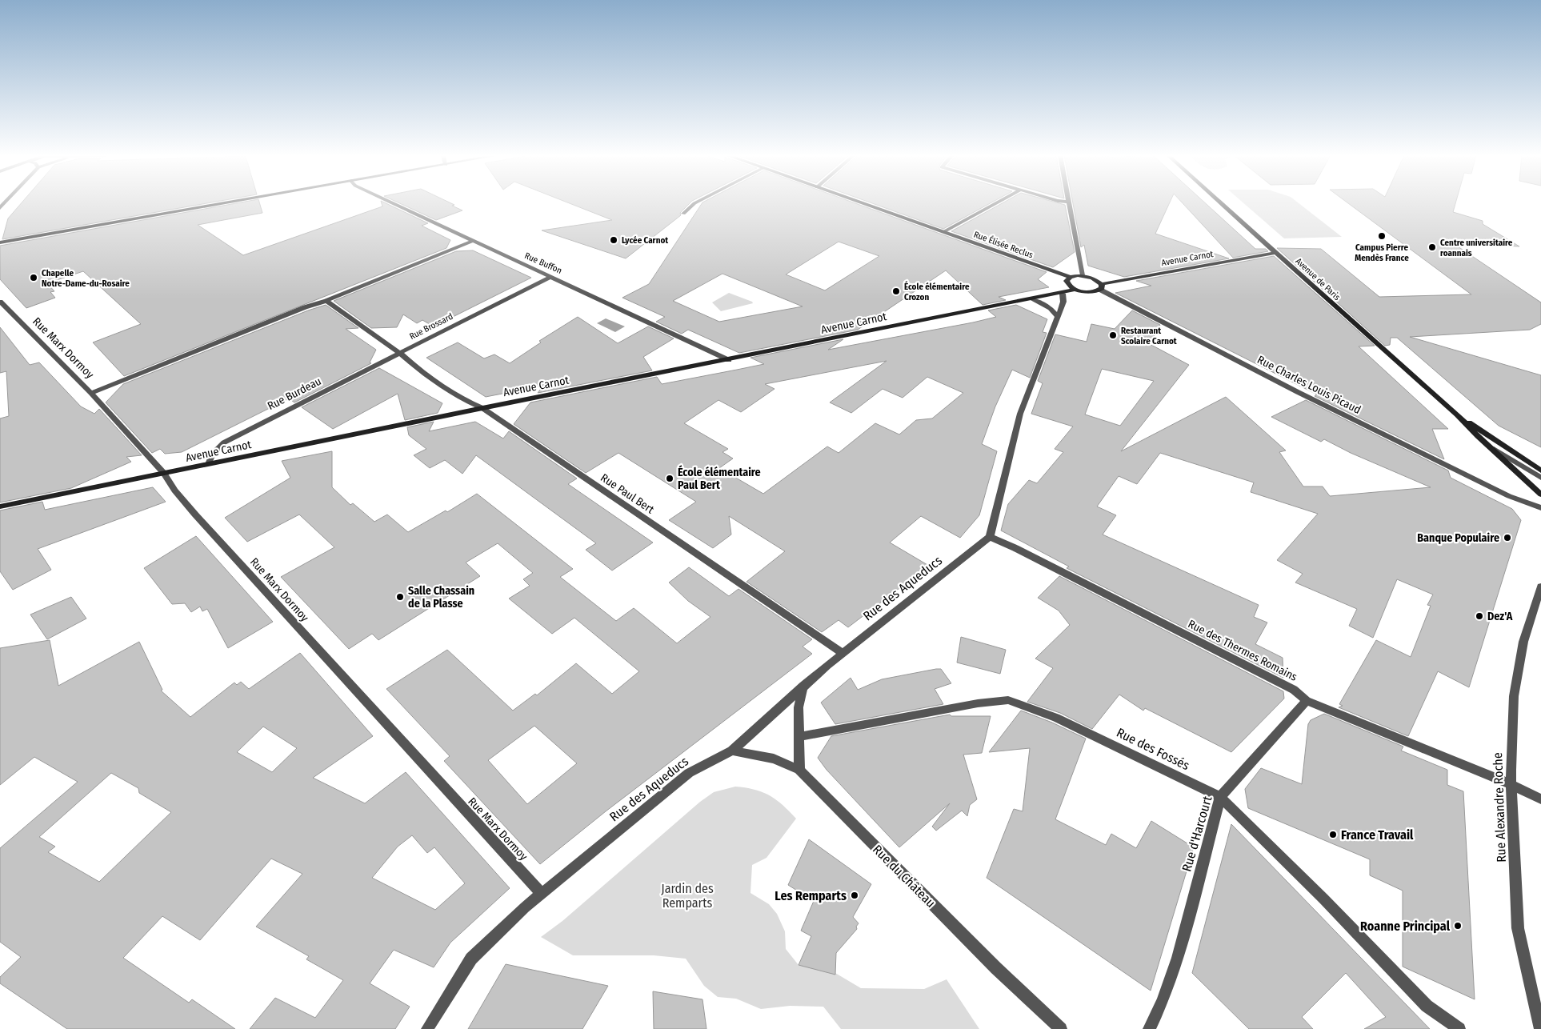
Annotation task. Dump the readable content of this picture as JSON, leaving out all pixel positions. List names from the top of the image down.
{
  "streets": {
    "street": [
      "Rue Élisée Reclus",
      "Avenue Carnot",
      "Rue Buffon",
      "Avenue de Paris",
      "Rue Brossard",
      "Rue Marx Dormoy",
      "Rue Charles Louis Picaud",
      "Rue Burdeau",
      "Rue Paul Bert",
      "Rue des Aqueducs",
      "Rue des Thermes Romains",
      "Rue des Fossés",
      "Rue Alexandre Roche",
      "Rue d'Harcourt",
      "Rue du Château"
    ]
  },
  "crossings": [
    ["Avenue Carnot", "Rue Buffon"],
    ["Avenue Carnot", "Avenue de Paris"],
    ["Avenue Carnot", "Rue Marx Dormoy"],
    ["Avenue Carnot", "Rue Charles Louis Picaud"],
    ["Avenue Carnot", "Rue Burdeau"],
    ["Avenue Carnot", "Rue Paul Bert"],
    ["Rue Buffon", "Rue Brossard"],
    ["Rue Brossard", "Rue Burdeau"],
    ["Rue Brossard", "Rue Paul Bert"],
    ["Rue Marx Dormoy", "Rue des Aqueducs"],
    ["Rue Burdeau", "Rue Paul Bert"],
    ["Rue Paul Bert", "Rue des Aqueducs"],
    ["Rue des Aqueducs", "Rue des Thermes Romains"],
    ["Rue des Aqueducs", "Rue du Château"],
    ["Rue des Thermes Romains", "Rue Alexandre Roche"],
    ["Rue des Thermes Romains", "Rue d'Harcourt"],
    ["Rue des Fossés", "Rue d'Harcourt"]
  ],
  "parks": ["Jardin des Remparts"],
  "places": [
    "Campus Pierre Mendès France",
    "Lycée Carnot",
    "Centre universitaire roannais",
    "Chapelle Notre-Dame-du-Rosaire",
    "École élémentaire Crozon",
    "Restaurant Scolaire Carnot",
    "École élémentaire Paul Bert",
    "Banque Populaire",
    "Salle Chassain de la Plasse",
    "Dez'A",
    "France Travail",
    "Les Remparts",
    "Roanne Principal"
  ]
}
